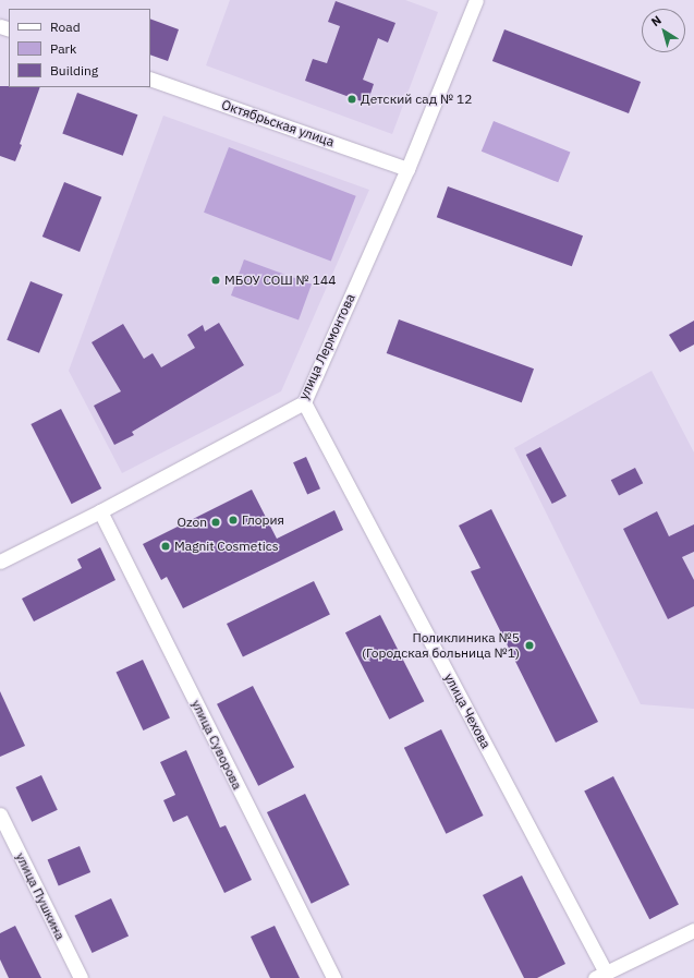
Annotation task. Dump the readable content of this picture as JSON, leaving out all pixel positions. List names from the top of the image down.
{
  "streets": {
    "street": [
      "Октябрьская улица",
      "улица Лермонтова",
      "улица Чехова",
      "улица Суворова",
      "улица Пушкина"
    ]
  },
  "crossings": [
    ["Октябрьская улица", "улица Лермонтова"],
    ["улица Лермонтова", "улица Чехова"],
    ["улица Лермонтова", "улица Суворова"]
  ],
  "places": [
    "Детский сад № 12",
    "МБОУ СОШ № 144",
    "Глория",
    "Ozon",
    "Magnit Cosmetics",
    "Поликлиника №5 (Городская больница №1)"
  ],
  "legend": ["Road", "Park", "Building"],
  "north": "top left"
}
